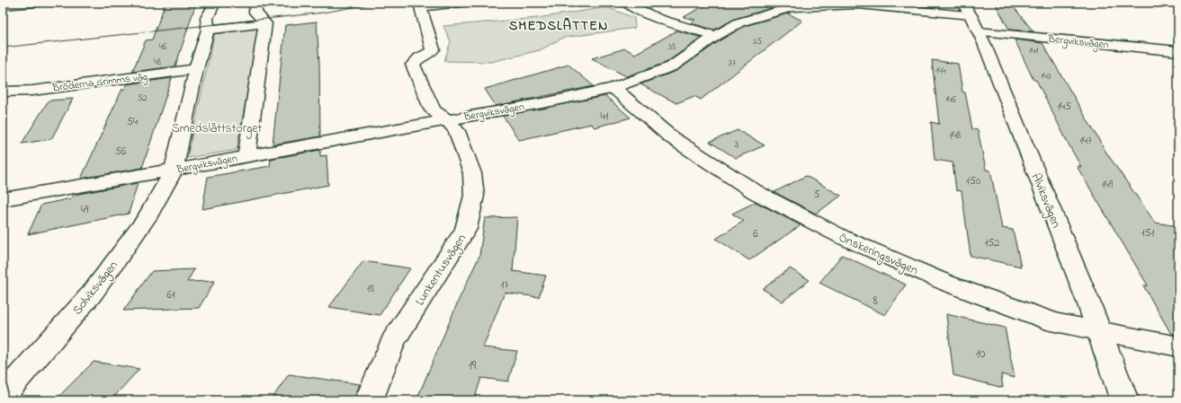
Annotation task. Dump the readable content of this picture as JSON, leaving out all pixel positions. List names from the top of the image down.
{
  "streets": {
    "street": [
      "Bergviksvägen",
      "Bröderna Grimms väg",
      "Alviksvägen",
      "Önskeringsvägen",
      "Lunkentusvägen",
      "Solviksvägen"
    ]
  },
  "crossings": [
    ["Bergviksvägen", "Alviksvägen"],
    ["Bergviksvägen", "Önskeringsvägen"],
    ["Bergviksvägen", "Lunkentusvägen"],
    ["Bergviksvägen", "Solviksvägen"],
    ["Alviksvägen", "Önskeringsvägen"]
  ],
  "districts": ["SMEDSLÄTTEN"],
  "parks": ["Smedslättstorget"],
  "house_numbers": [
    "35",
    "46",
    "38",
    "141",
    "48",
    "37",
    "144",
    "143",
    "52",
    "146",
    "145",
    "41",
    "54",
    "148",
    "147",
    "3",
    "56",
    "150",
    "149",
    "5",
    "49",
    "151",
    "6",
    "152",
    "17",
    "18",
    "61",
    "8",
    "10",
    "19"
  ]
}
